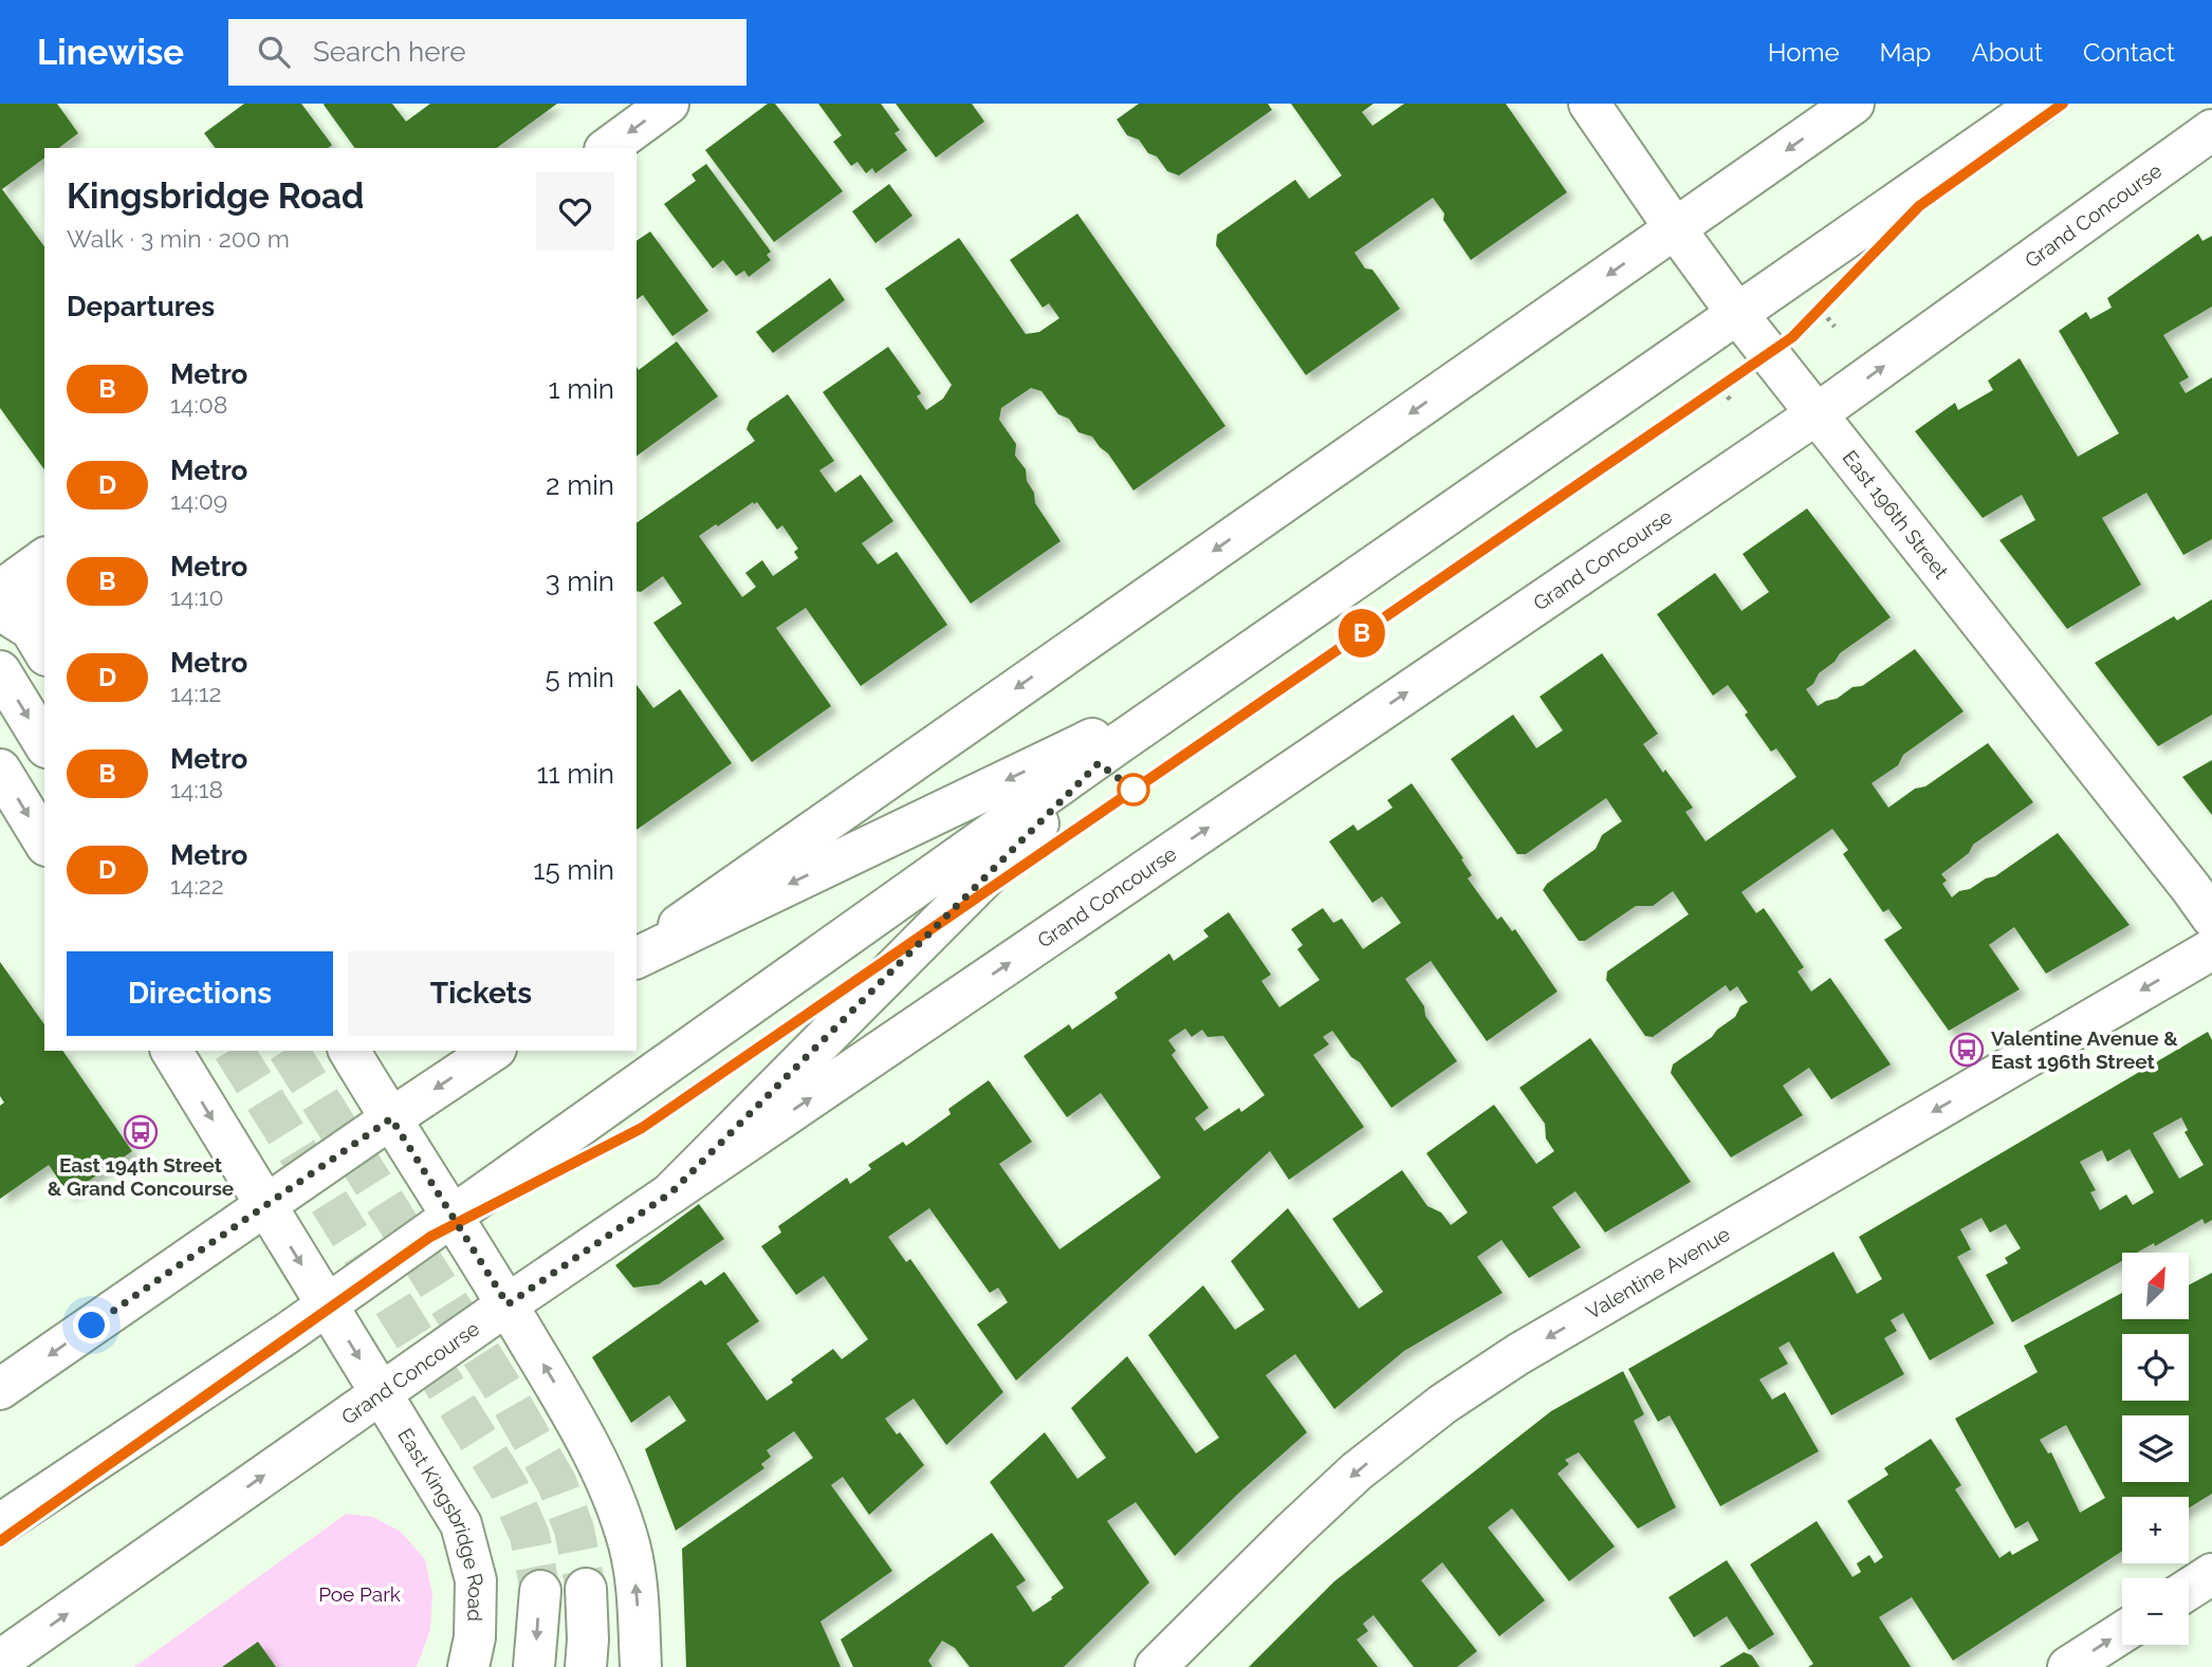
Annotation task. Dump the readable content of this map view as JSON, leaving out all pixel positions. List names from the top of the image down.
{
  "streets": {
    "street": [
      "Grand Concourse",
      "East 196th Street",
      "Valentine Avenue",
      "East Kingsbridge Road"
    ]
  },
  "crossings": [
    ["Grand Concourse", "East 196th Street"],
    ["Grand Concourse", "East Kingsbridge Road"]
  ],
  "one_way": ["Valentine Avenue"],
  "parks": ["Poe Park"],
  "places": {
    "bus stop": ["Valentine Avenue & East 196th Street", "East 194th Street & Grand Concourse"]
  },
  "lines": ["metro line B"],
  "north": "top right",
  "page": {
    "header": "Linewise",
    "search": "Search here",
    "nav": [
      "Home",
      "Map",
      "About",
      "Contact"
    ],
    "on_map": "B",
    "heading": [
      ["Kingsbridge Road", "Walk · 3 min · 200 m"],
      "Departures"
    ],
    "list": [
      {
        "mark": "B",
        "name": "Metro",
        "note": "14:08",
        "value": "1 min"
      },
      {
        "mark": "D",
        "name": "Metro",
        "note": "14:09",
        "value": "2 min"
      },
      {
        "mark": "B",
        "name": "Metro",
        "note": "14:10",
        "value": "3 min"
      },
      {
        "mark": "D",
        "name": "Metro",
        "note": "14:12",
        "value": "5 min"
      },
      {
        "mark": "B",
        "name": "Metro",
        "note": "14:18",
        "value": "11 min"
      },
      {
        "mark": "D",
        "name": "Metro",
        "note": "14:22",
        "value": "15 min"
      }
    ],
    "buttons": ["Directions", "Tickets"],
    "map_buttons": ["+", "−"]
  }
}
